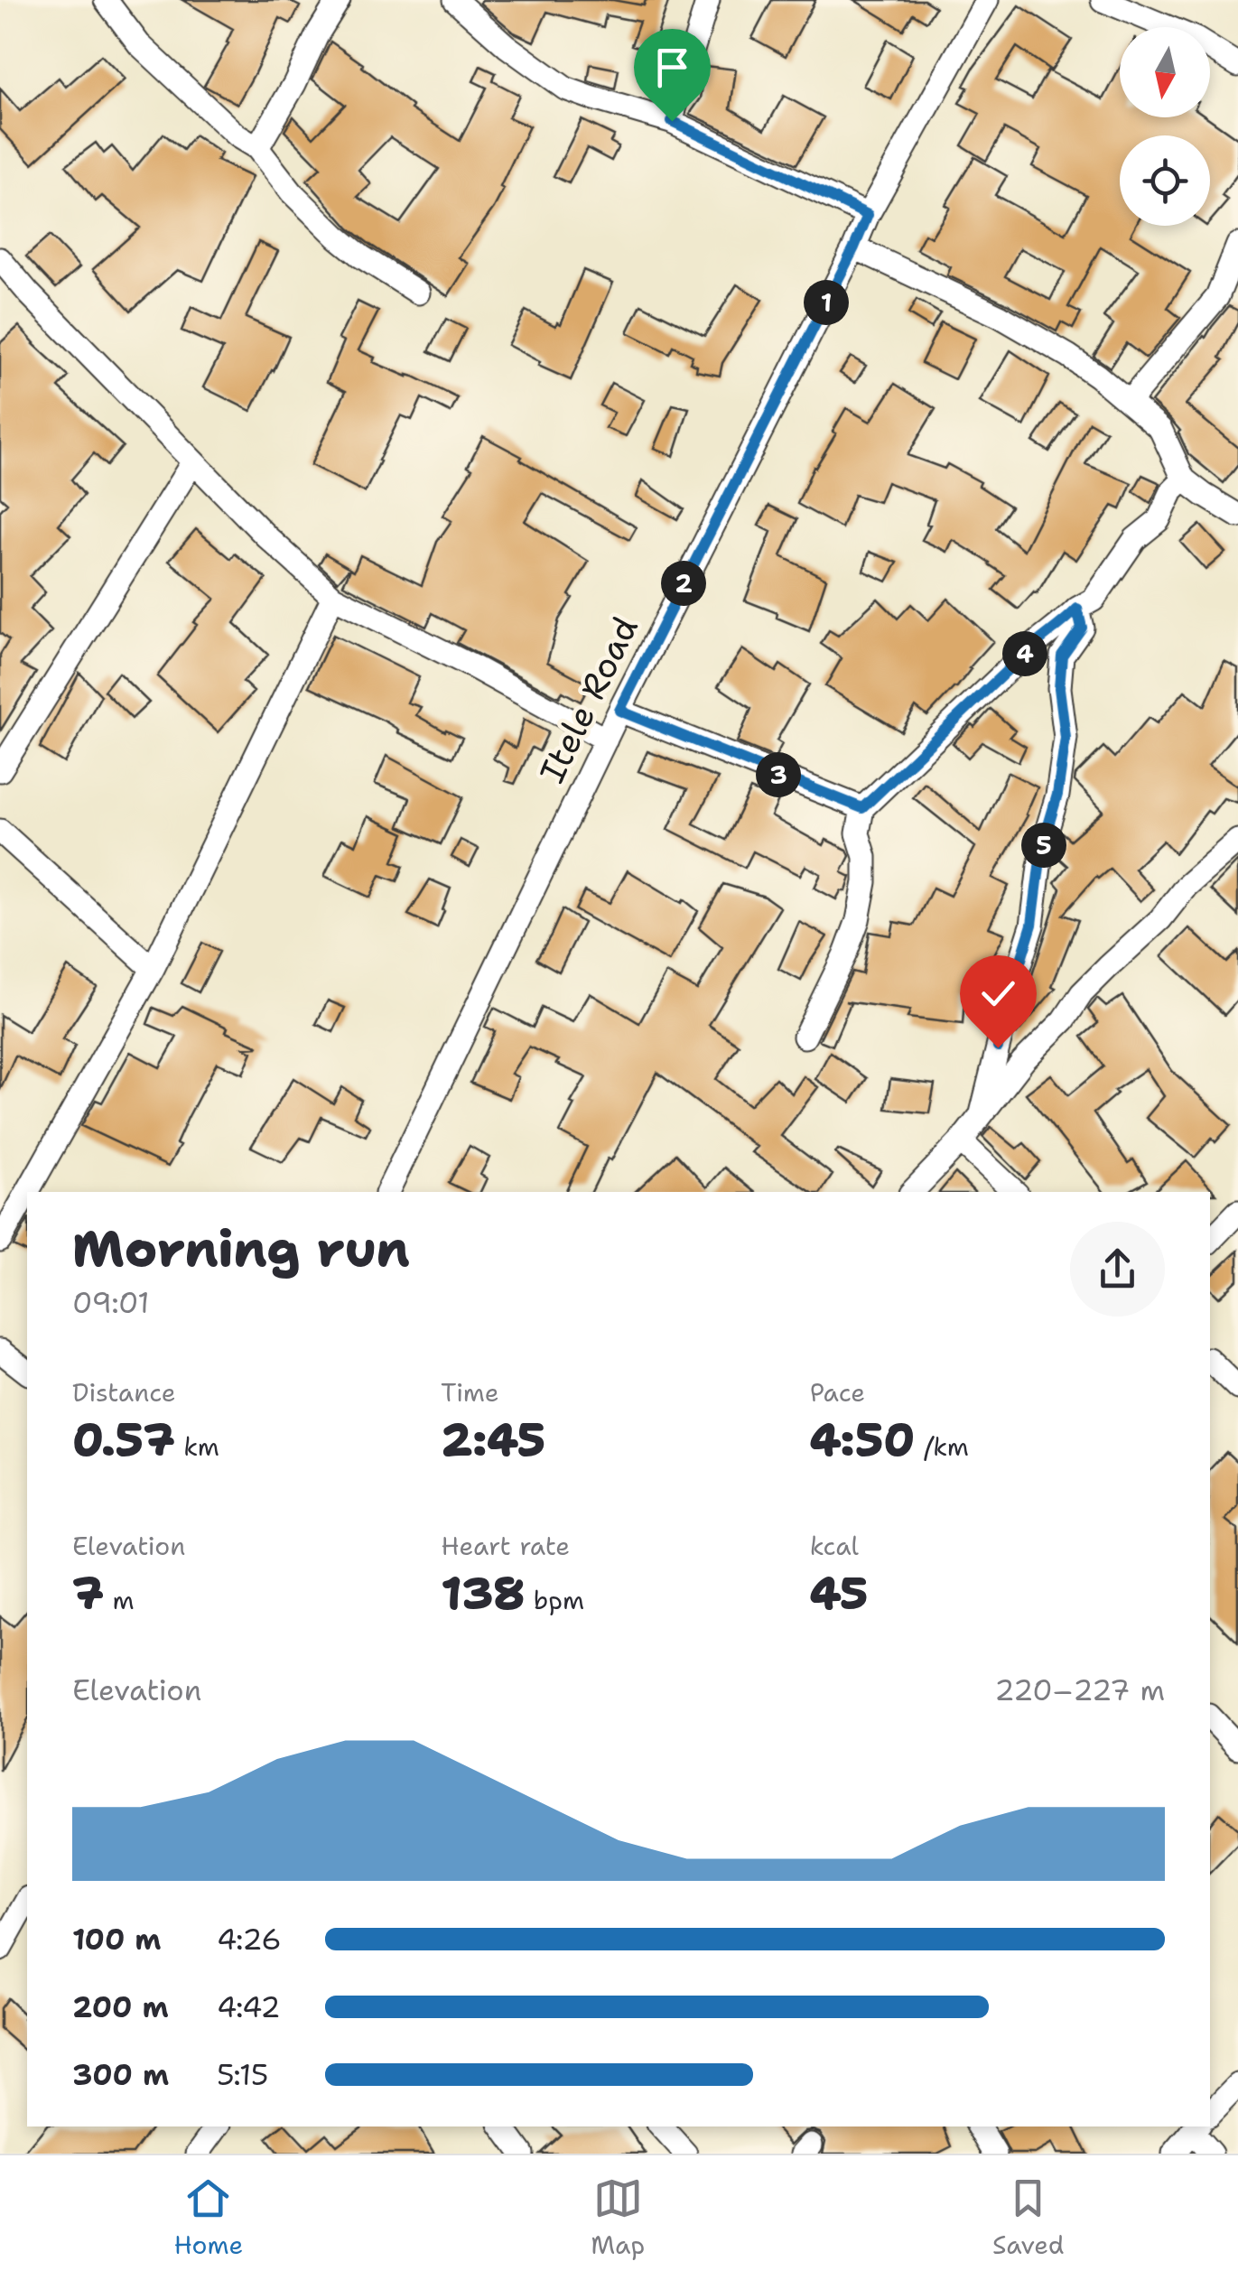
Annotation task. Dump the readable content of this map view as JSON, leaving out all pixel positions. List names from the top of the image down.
{
  "streets": {
    "street": ["Itele Road"]
  },
  "north": "bottom",
  "page": {
    "pins": [
      "1",
      "2",
      "4",
      "3",
      "5"
    ],
    "heading": ["Morning run", "09:01"],
    "stats": [
      ["Distance", "0.57 km"],
      ["Time", "2:45"],
      ["Pace", "4:50 /km"],
      ["Elevation", "7 m"],
      ["Heart rate", "138 bpm"],
      ["kcal", "45"]
    ],
    "chart": ["Elevation", "220–227 m"],
    "list": [
      {
        "name": "100 m",
        "note": "4:26"
      },
      {
        "name": "200 m",
        "note": "4:42"
      },
      {
        "name": "300 m",
        "note": "5:15"
      }
    ],
    "tabs": ["Home", "Map", "Saved"]
  }
}
